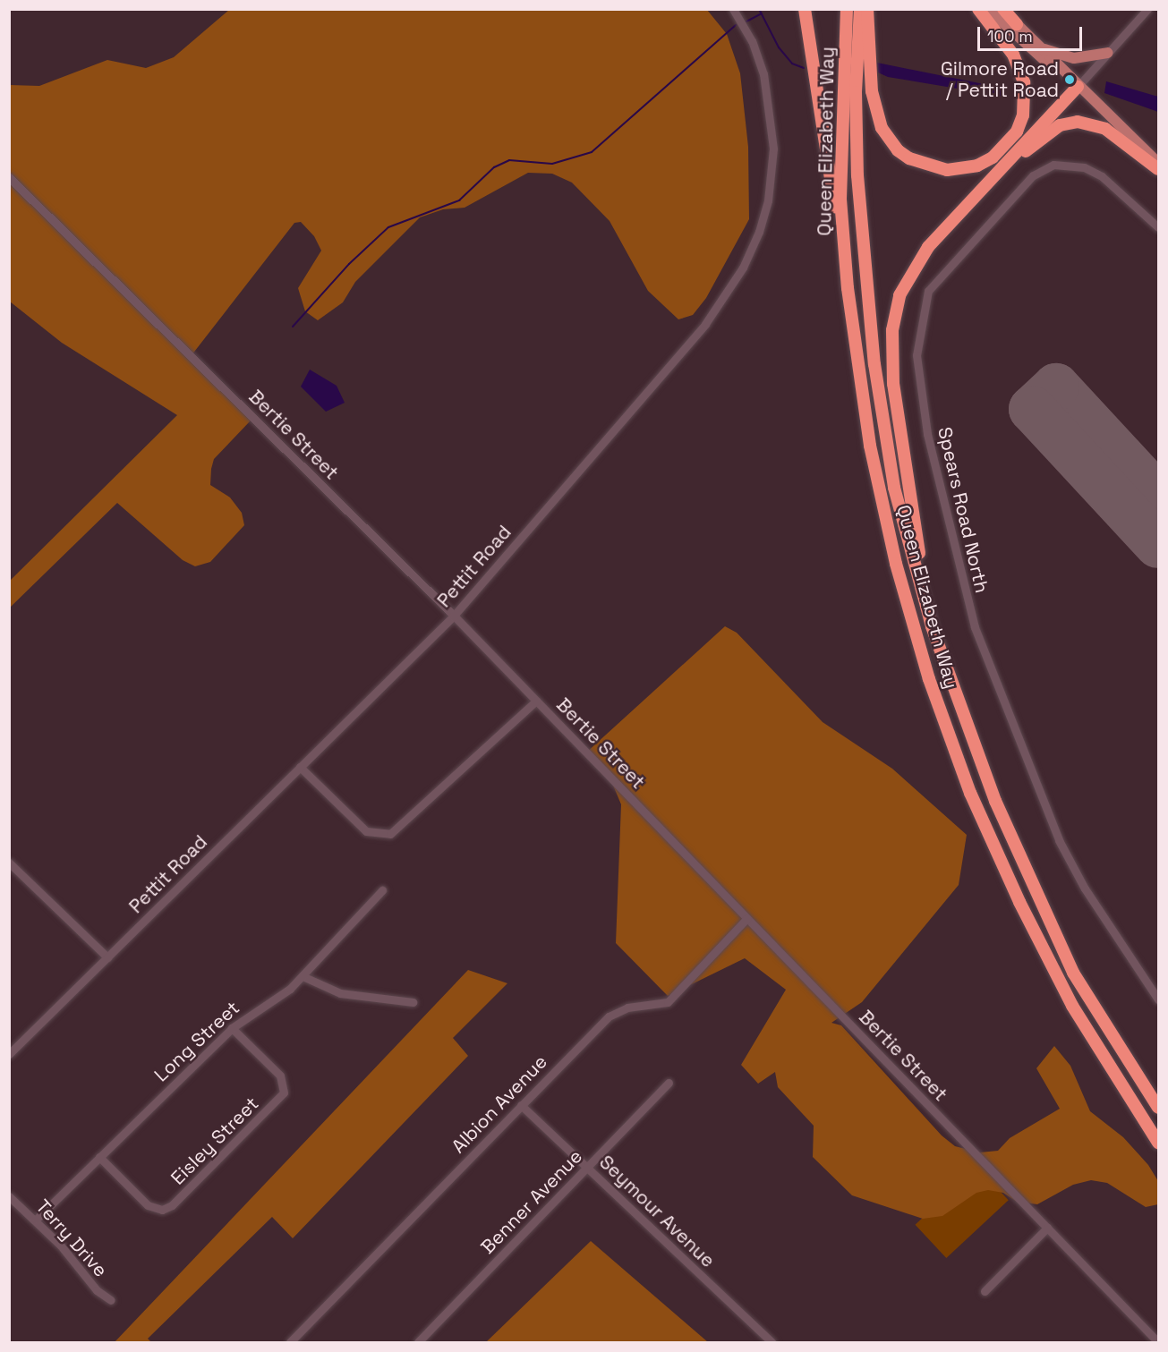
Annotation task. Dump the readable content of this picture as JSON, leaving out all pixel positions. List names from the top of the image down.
{
  "streets": {
    "highway": ["Queen Elizabeth Way"],
    "street": [
      "Bertie Street",
      "Spears Road North",
      "Pettit Road",
      "Long Street",
      "Albion Avenue",
      "Eisley Street",
      "Benner Avenue",
      "Seymour Avenue",
      "Terry Drive"
    ]
  },
  "crossings": [
    ["Bertie Street", "Pettit Road"],
    ["Bertie Street", "Albion Avenue"],
    ["Long Street", "Eisley Street"],
    ["Long Street", "Terry Drive"],
    ["Albion Avenue", "Seymour Avenue"],
    ["Benner Avenue", "Seymour Avenue"]
  ],
  "places": ["Gilmore Road / Pettit Road"],
  "scale_bar": "100 m"
}
